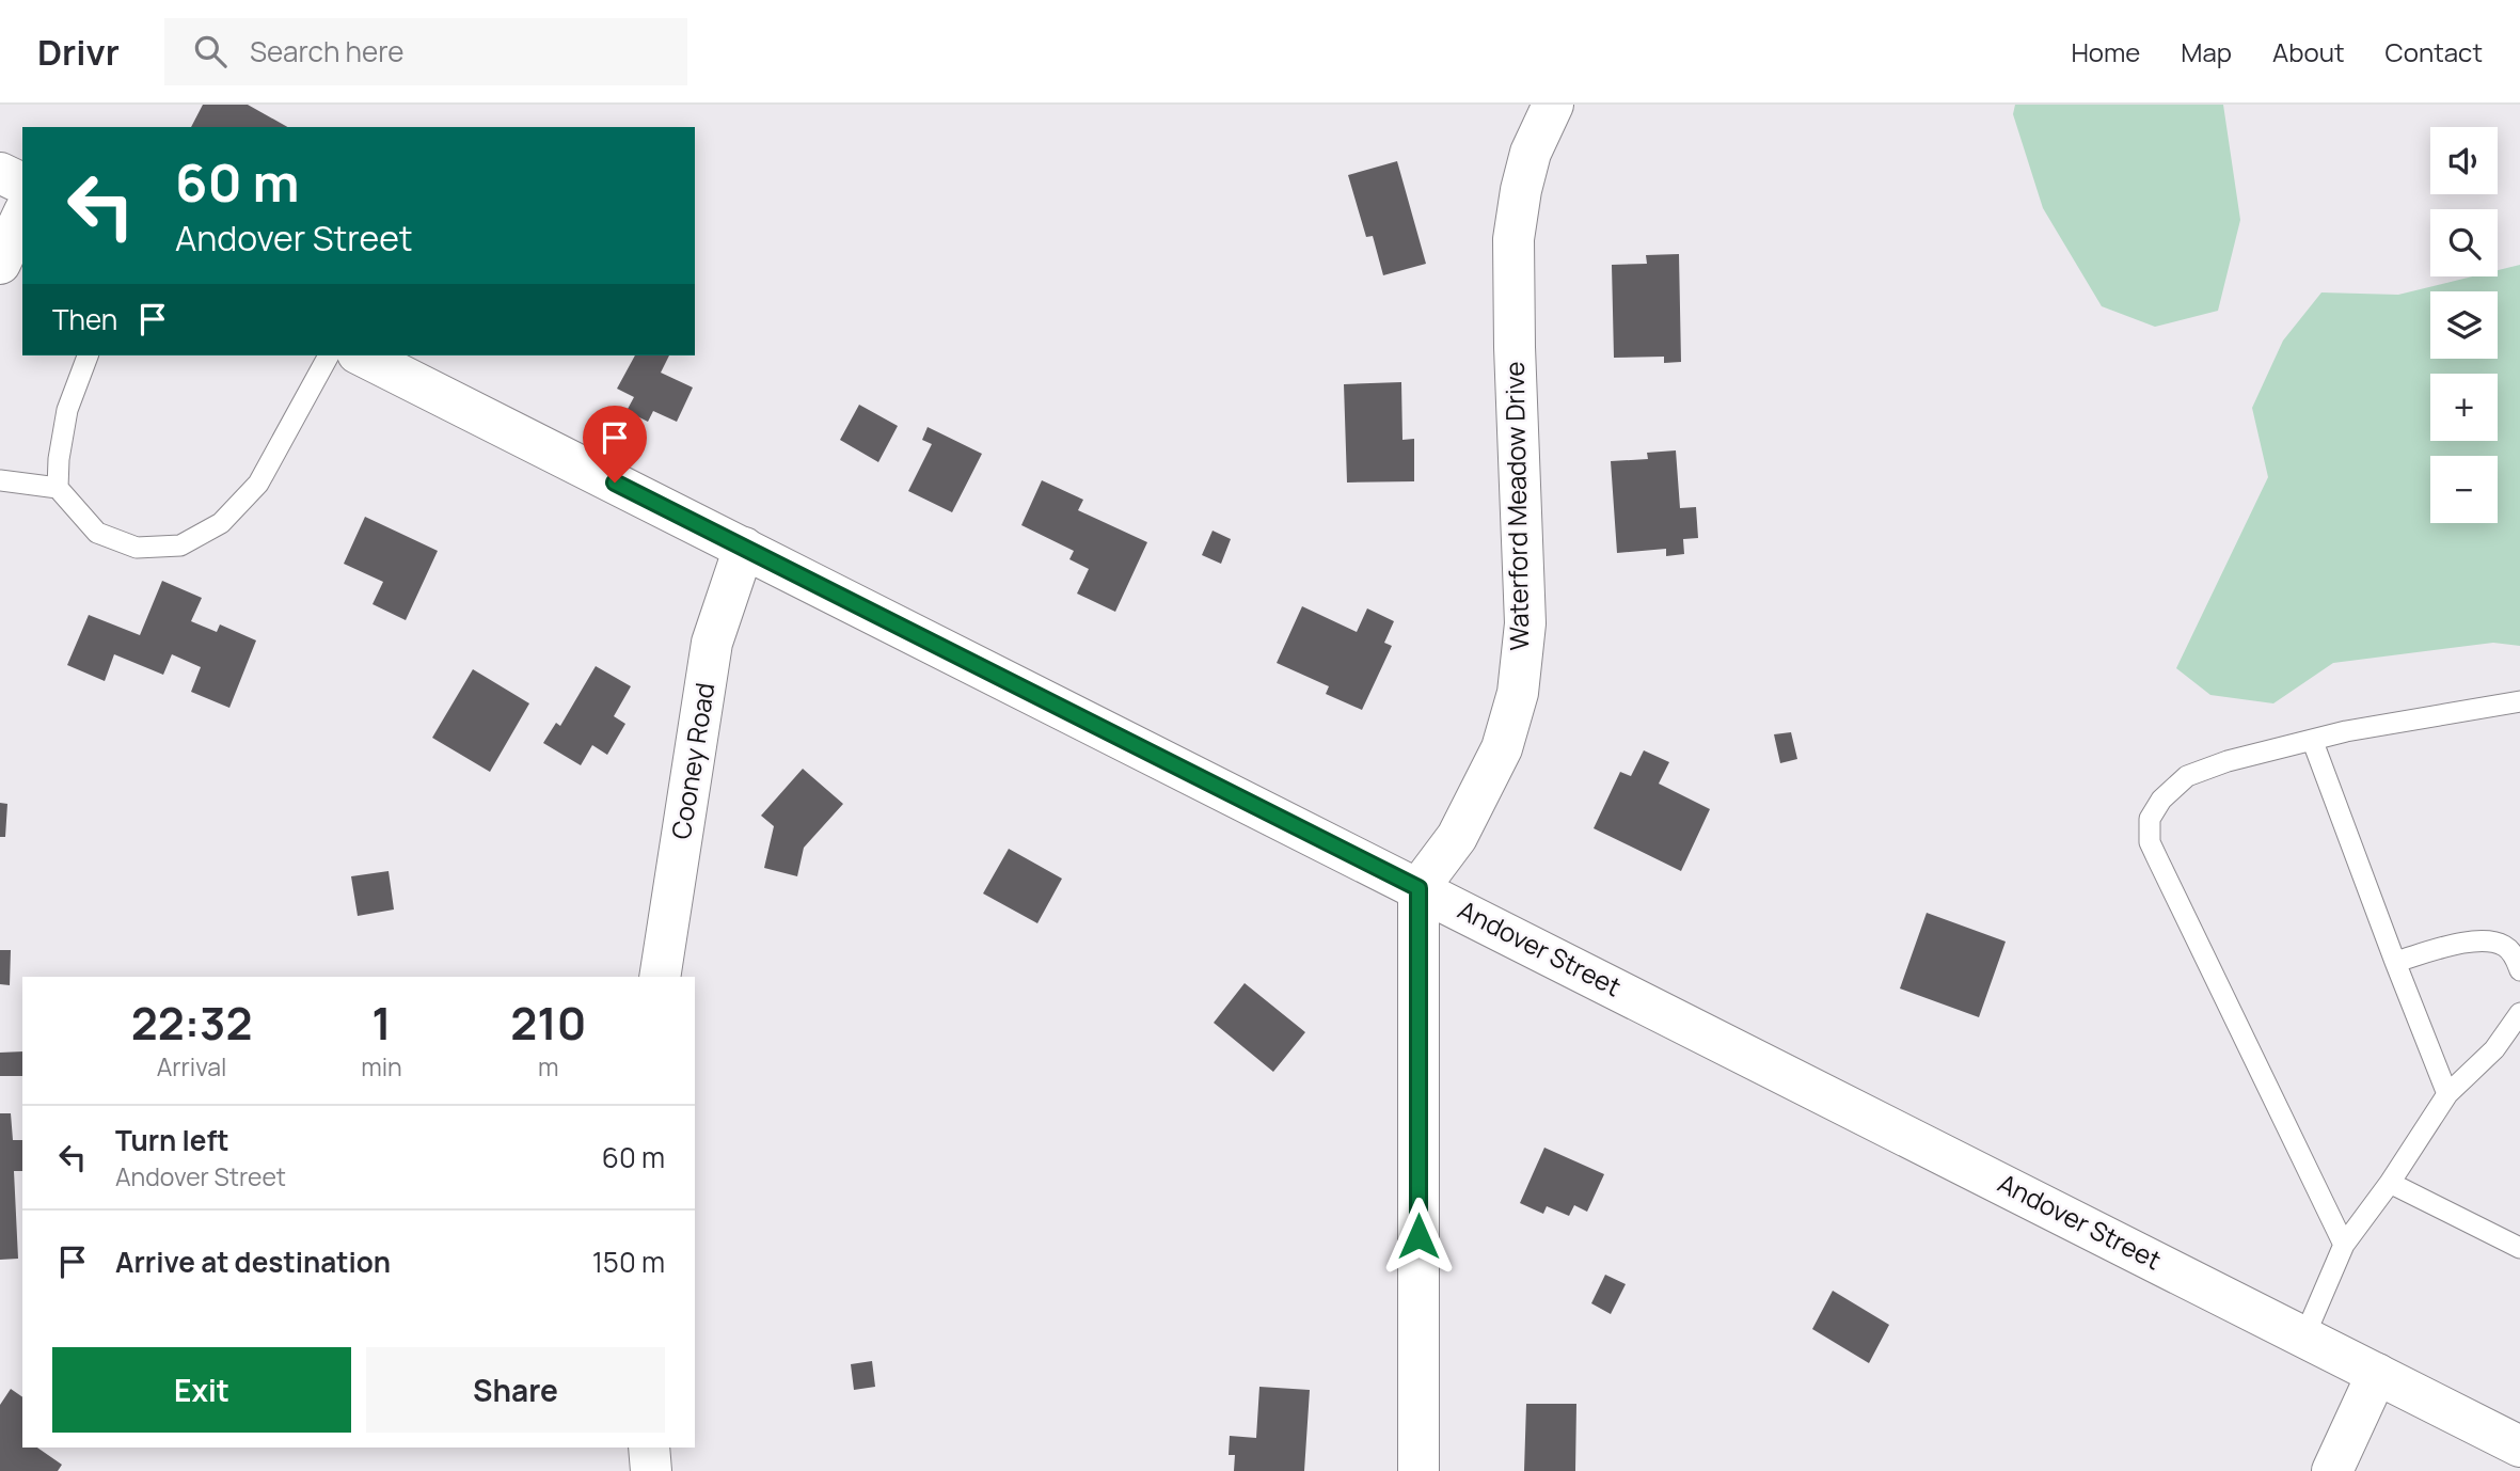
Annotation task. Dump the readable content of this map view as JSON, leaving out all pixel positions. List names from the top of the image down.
{
  "streets": {
    "main road": ["Waterford Meadow Drive", "Cooney Road", "Andover Street"]
  },
  "crossings": [
    ["Waterford Meadow Drive", "Andover Street"],
    ["Cooney Road", "Andover Street"]
  ],
  "page": {
    "header": "Drivr",
    "search": "Search here",
    "nav": [
      "Home",
      "Map",
      "About",
      "Contact"
    ],
    "map_buttons": ["+", "−"],
    "turn": ["60 m", "Andover Street"],
    "then": "Then",
    "eta": [
      "22:32",
      "Arrival",
      "1",
      "min",
      "210",
      "m"
    ],
    "list": [
      {
        "name": "Turn left",
        "note": "Andover Street",
        "value": "60 m"
      },
      {
        "name": "Arrive at destination",
        "value": "150 m"
      }
    ],
    "buttons": ["Exit", "Share"]
  }
}
